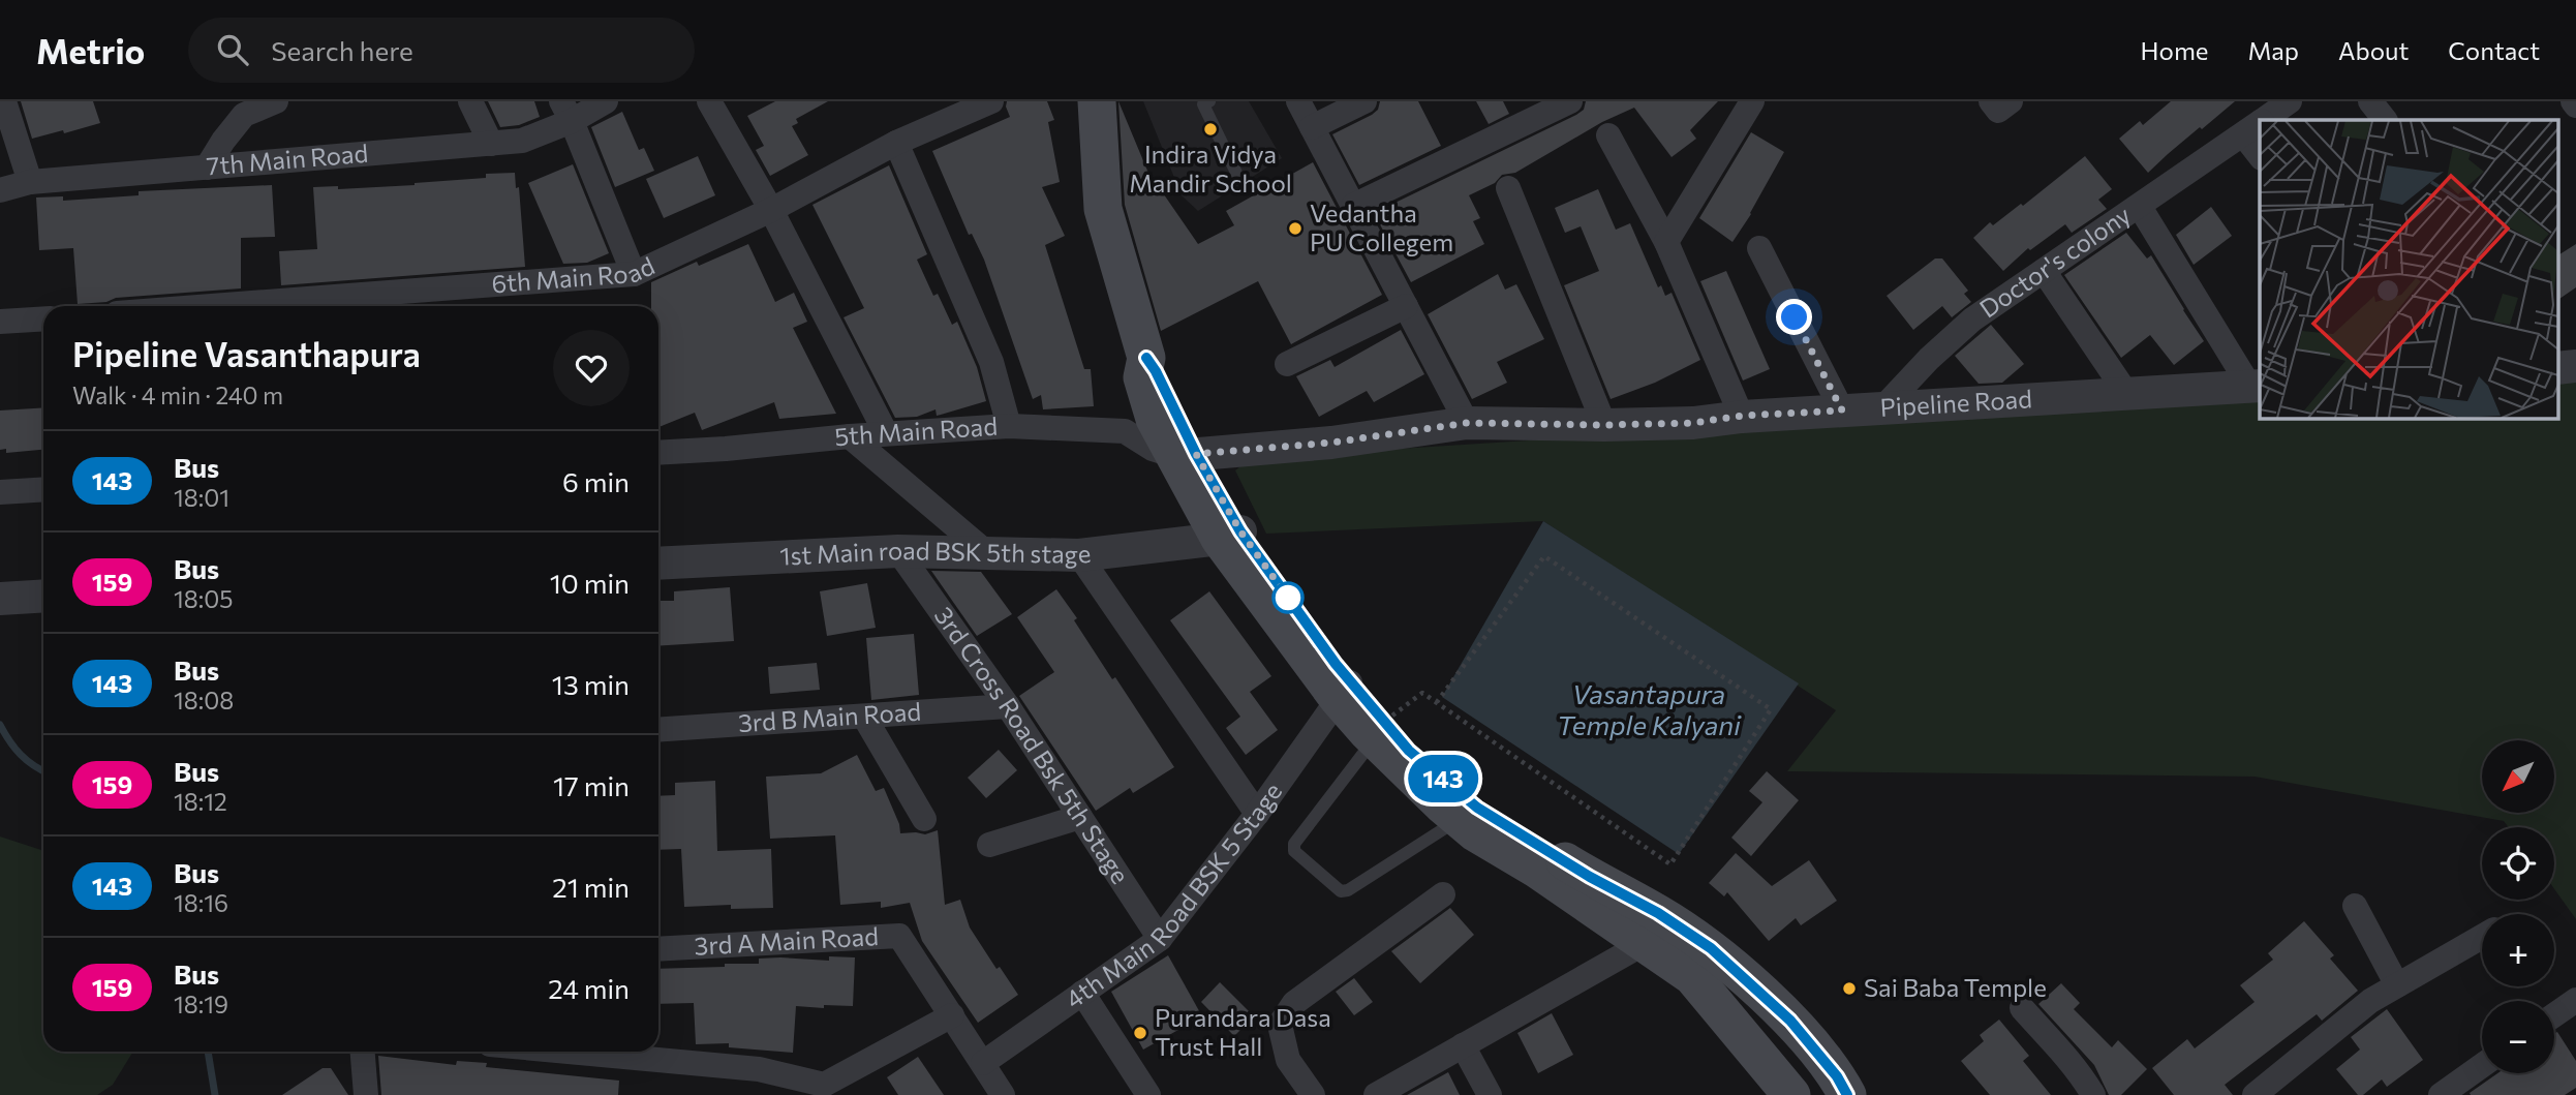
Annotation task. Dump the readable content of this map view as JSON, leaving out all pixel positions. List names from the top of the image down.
{
  "streets": {
    "street": [
      "7th Main Road",
      "Doctor's colony",
      "6th Main Road",
      "Pipeline Road",
      "5th Main Road",
      "1st Main road BSK 5th stage",
      "3rd B Main Road",
      "3rd Cross Road Bsk 5th Stage",
      "4th Main Road BSK 5 Stage",
      "3rd A Main Road"
    ]
  },
  "crossings": [
    ["Doctor's colony", "Pipeline Road"],
    ["Pipeline Road", "5th Main Road"],
    ["1st Main road BSK 5th stage", "3rd Cross Road Bsk 5th Stage"],
    ["3rd B Main Road", "3rd Cross Road Bsk 5th Stage"],
    ["3rd Cross Road Bsk 5th Stage", "4th Main Road BSK 5 Stage"],
    ["4th Main Road BSK 5 Stage", "3rd A Main Road"]
  ],
  "water": ["Vasantapura Temple Kalyani"],
  "places": [
    "Indira Vidya Mandir School",
    "Vedantha PU Collegem",
    "Sai Baba Temple",
    "Purandara Dasa Trust Hall"
  ],
  "lines": ["bus line 143"],
  "north": "bottom left",
  "page": {
    "header": "Metrio",
    "search": "Search here",
    "nav": [
      "Home",
      "Map",
      "About",
      "Contact"
    ],
    "on_map": "143",
    "heading": ["Pipeline Vasanthapura", "Walk · 4 min · 240 m"],
    "list": [
      {
        "mark": "143",
        "name": "Bus",
        "note": "18:01",
        "value": "6 min"
      },
      {
        "mark": "159",
        "name": "Bus",
        "note": "18:05",
        "value": "10 min"
      },
      {
        "mark": "143",
        "name": "Bus",
        "note": "18:08",
        "value": "13 min"
      },
      {
        "mark": "159",
        "name": "Bus",
        "note": "18:12",
        "value": "17 min"
      },
      {
        "mark": "143",
        "name": "Bus",
        "note": "18:16",
        "value": "21 min"
      },
      {
        "mark": "159",
        "name": "Bus",
        "note": "18:19",
        "value": "24 min"
      }
    ],
    "map_buttons": ["+", "−"]
  }
}
